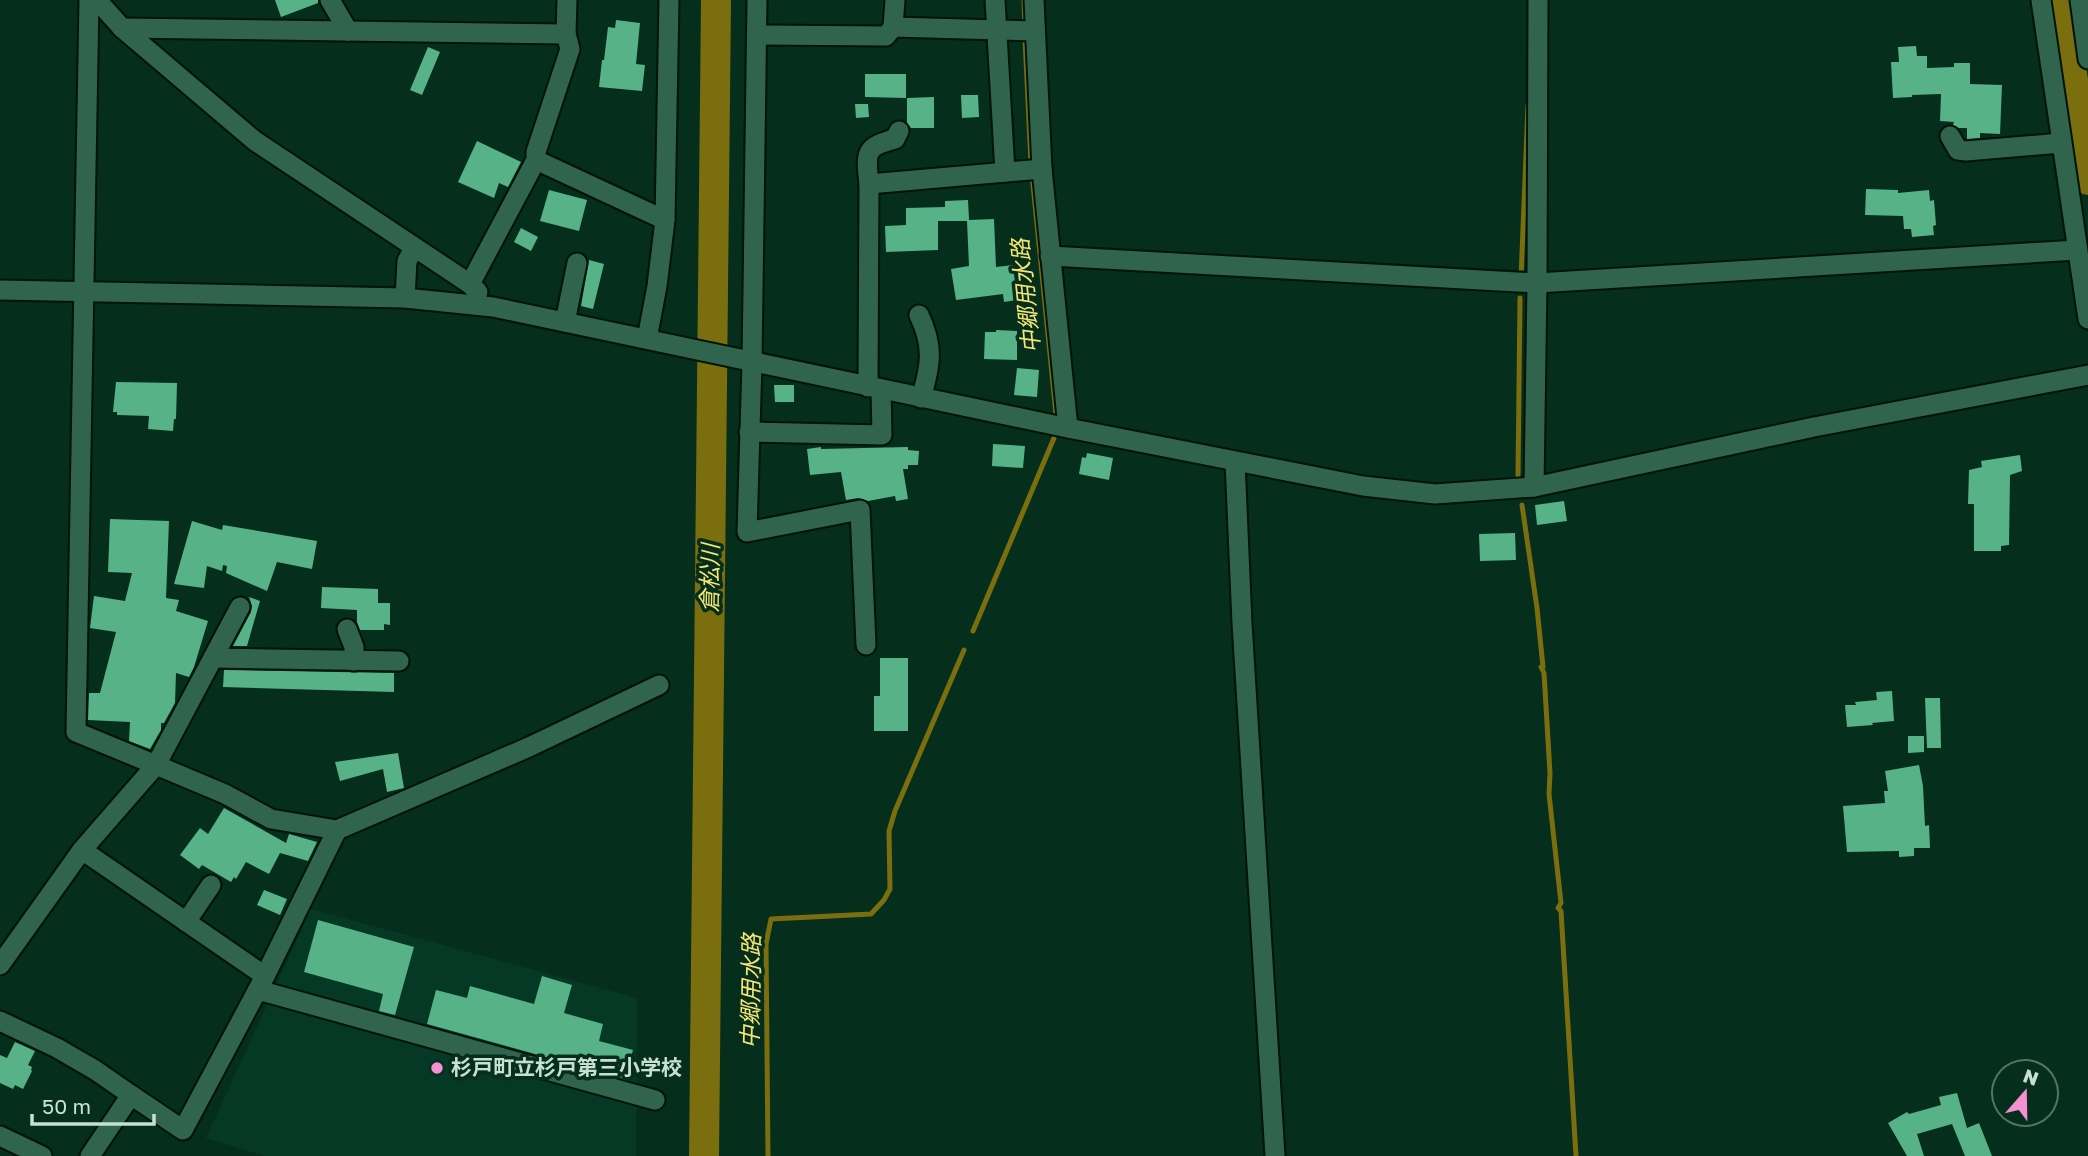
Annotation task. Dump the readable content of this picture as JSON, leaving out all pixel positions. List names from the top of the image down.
{
  "water": ["中郷用水路", "倉松川"],
  "places": ["杉戸町立杉戸第三小学校"],
  "scale_bar": "50 m",
  "north": "top"
}
